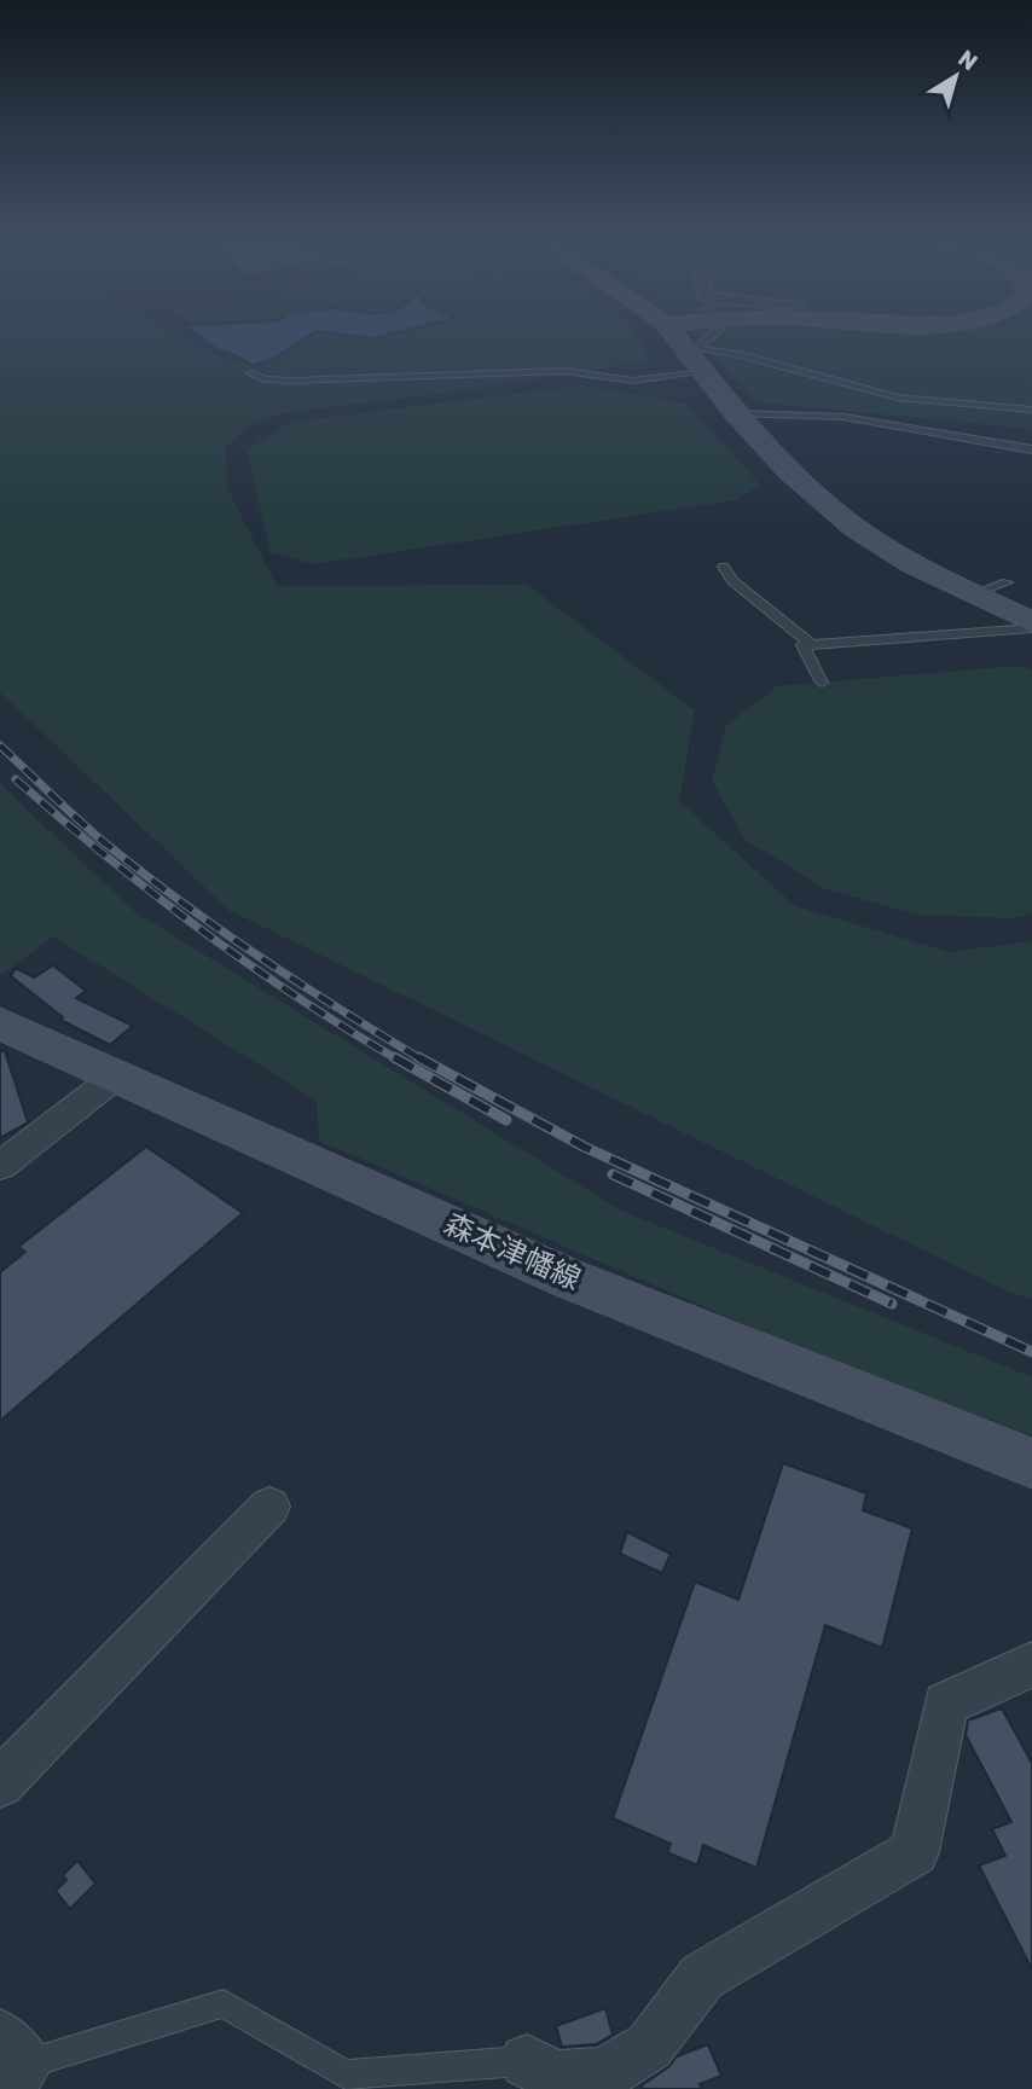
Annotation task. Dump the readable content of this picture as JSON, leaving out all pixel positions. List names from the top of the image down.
{
  "streets": {
    "street": ["森本津幡線"]
  },
  "north": "top right"
}
